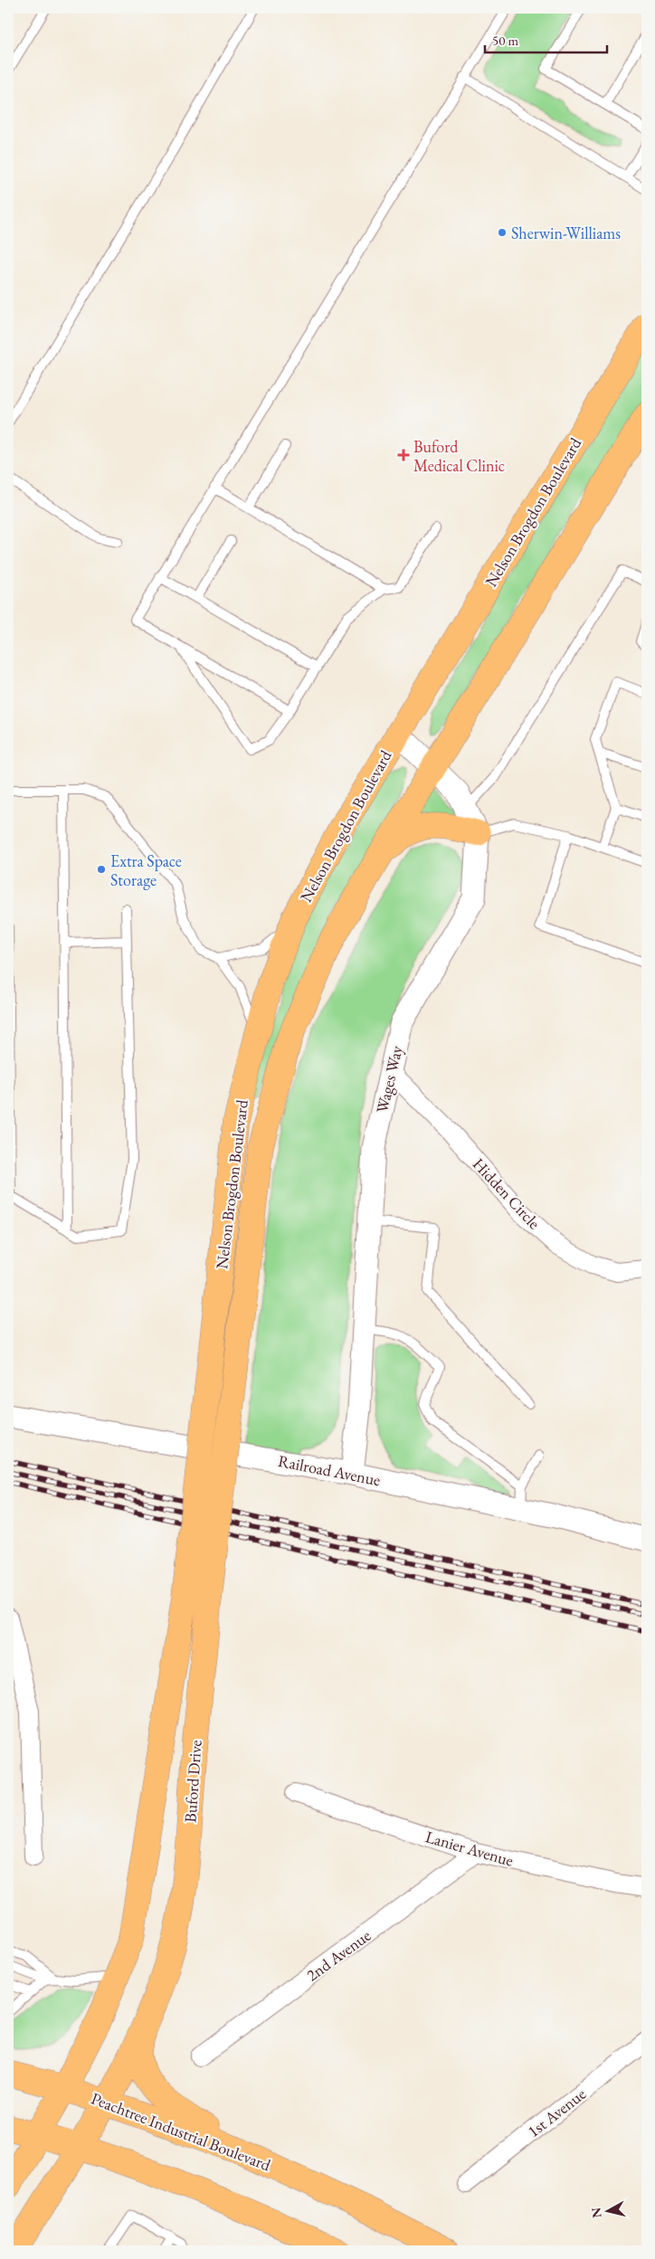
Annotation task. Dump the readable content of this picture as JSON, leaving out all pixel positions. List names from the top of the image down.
{
  "streets": {
    "main road": ["Nelson Brogdon Boulevard", "Buford Drive", "Peachtree Industrial Boulevard"],
    "street": [
      "Wages Way",
      "Hidden Circle",
      "Railroad Avenue",
      "Lanier Avenue",
      "2nd Avenue",
      "1st Avenue"
    ]
  },
  "crossings": [
    ["Nelson Brogdon Boulevard", "Wages Way"],
    ["Nelson Brogdon Boulevard", "Buford Drive"],
    ["Wages Way", "Hidden Circle"],
    ["Wages Way", "Railroad Avenue"],
    ["Buford Drive", "Peachtree Industrial Boulevard"],
    ["Lanier Avenue", "2nd Avenue"]
  ],
  "places": {
    "other": ["Sherwin-Williams", "Extra Space Storage"],
    "health": ["Buford Medical Clinic"]
  },
  "scale_bar": "50 m",
  "north": "left"
}
